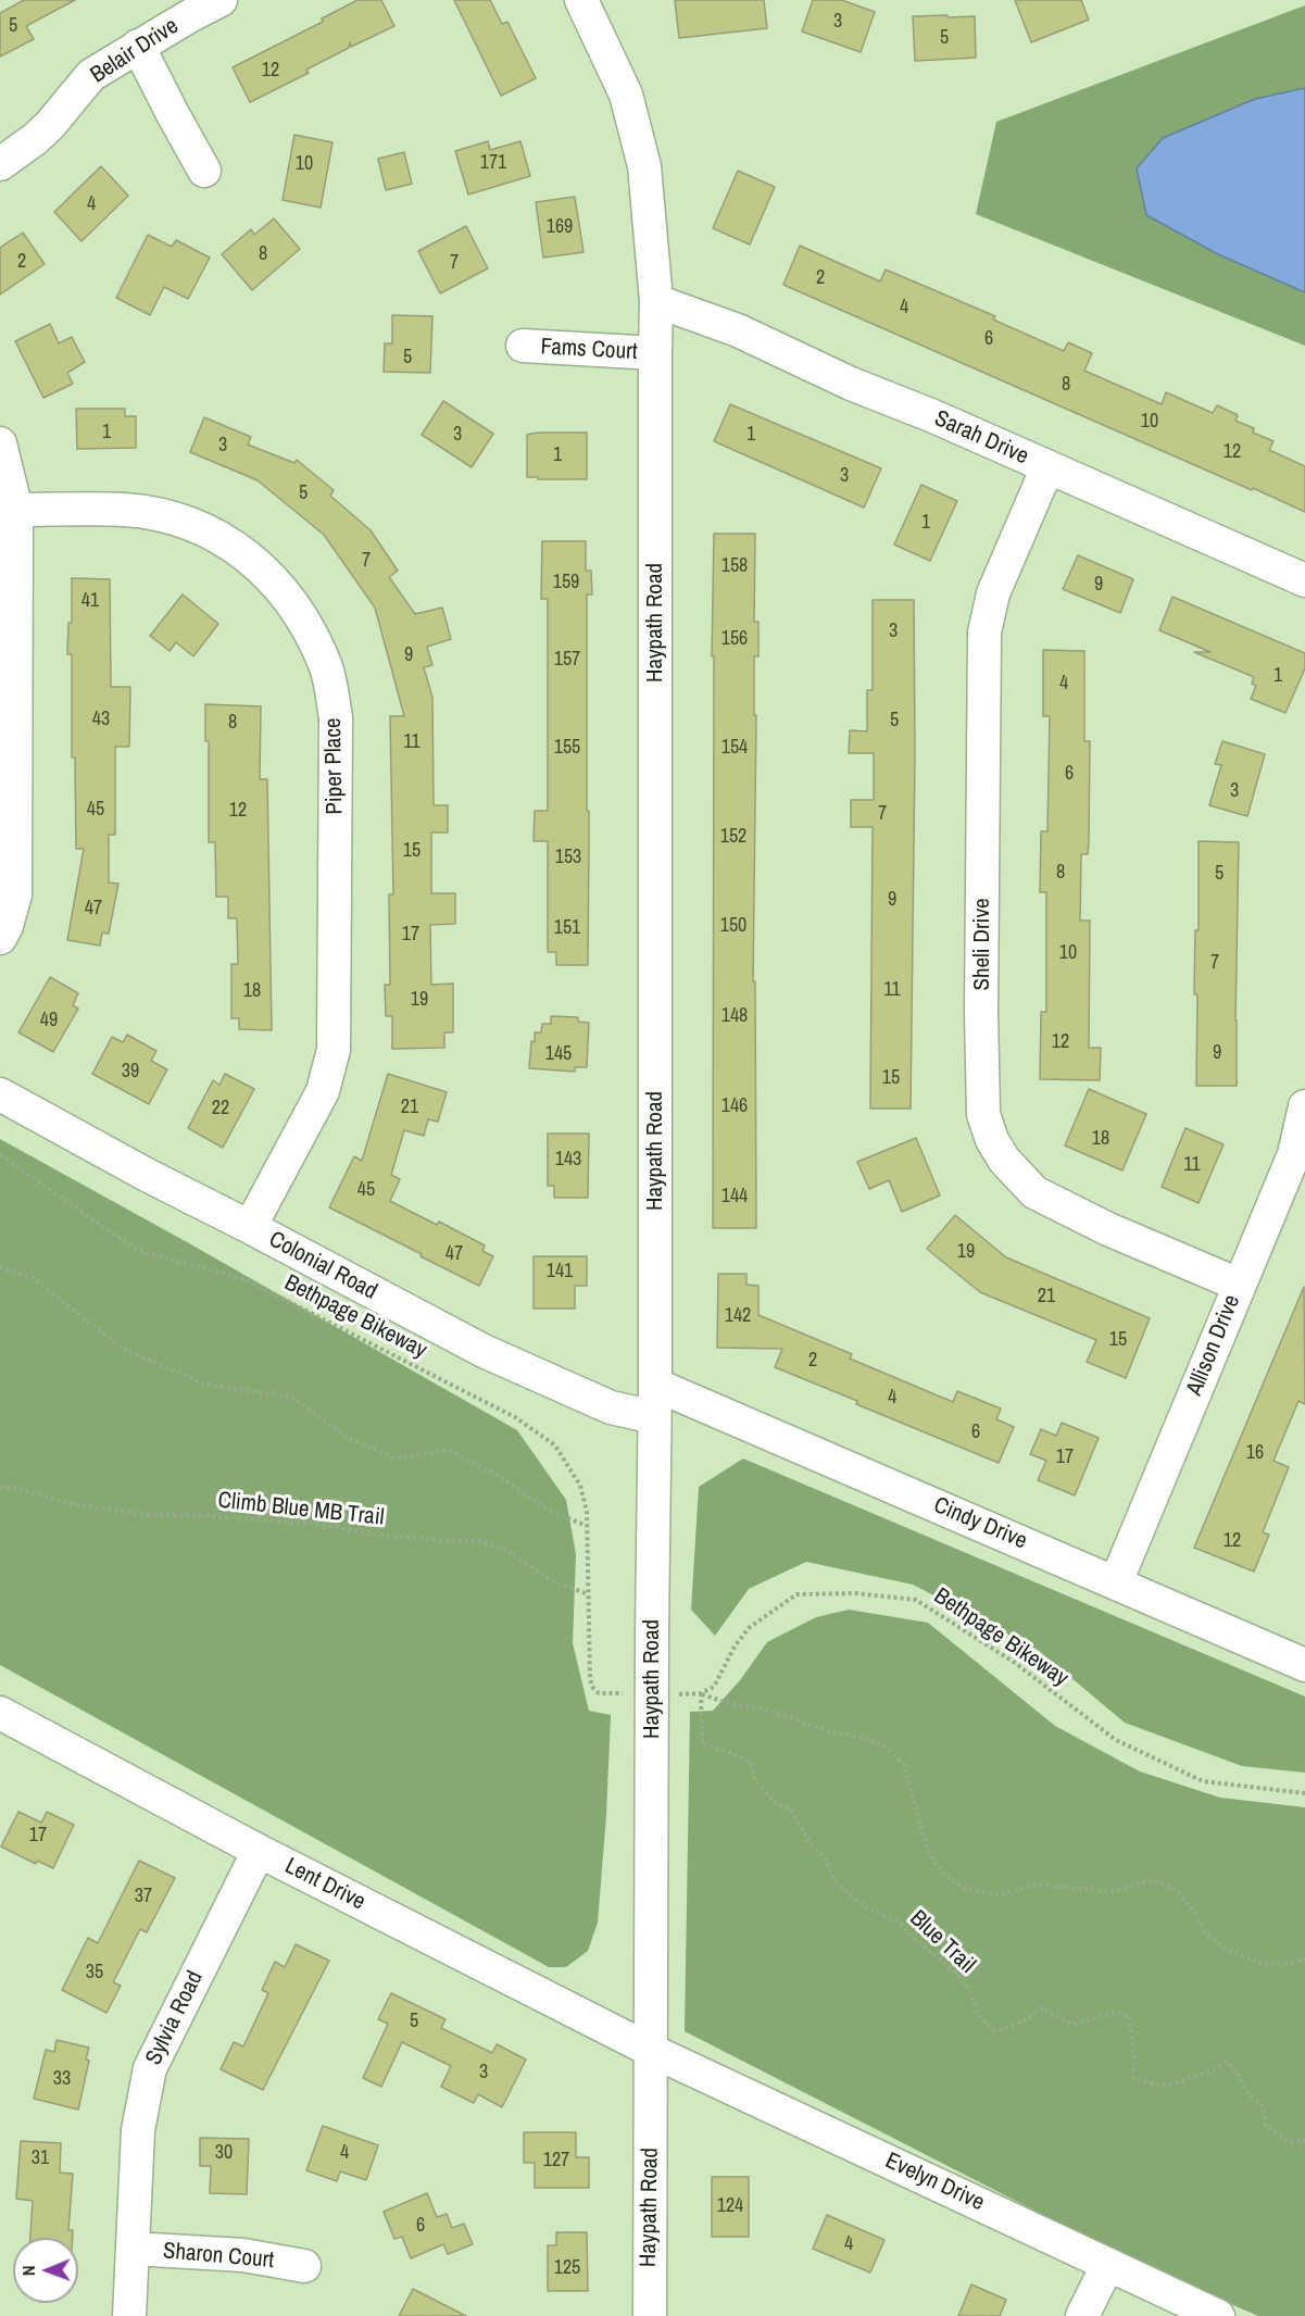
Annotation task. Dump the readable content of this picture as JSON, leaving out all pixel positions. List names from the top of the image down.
{
  "streets": {
    "street": [
      "Belair Drive",
      "Fams Court",
      "Sarah Drive",
      "Haypath Road",
      "Piper Place",
      "Sheli Drive",
      "Colonial Road",
      "Allison Drive",
      "Cindy Drive",
      "Lent Drive",
      "Sylvia Road",
      "Evelyn Drive",
      "Sharon Court"
    ],
    "path": ["Bethpage Bikeway", "Climb Blue MB Trail", "Blue Trail"]
  },
  "crossings": [
    ["Fams Court", "Haypath Road"],
    ["Sarah Drive", "Haypath Road"],
    ["Sarah Drive", "Sheli Drive"],
    ["Haypath Road", "Colonial Road"],
    ["Haypath Road", "Cindy Drive"],
    ["Haypath Road", "Lent Drive"],
    ["Haypath Road", "Evelyn Drive"],
    ["Piper Place", "Colonial Road"],
    ["Sheli Drive", "Allison Drive"],
    ["Bethpage Bikeway", "Climb Blue MB Trail"],
    ["Bethpage Bikeway", "Blue Trail"],
    ["Allison Drive", "Cindy Drive"],
    ["Lent Drive", "Sylvia Road"],
    ["Lent Drive", "Evelyn Drive"],
    ["Sylvia Road", "Sharon Court"]
  ],
  "house_numbers": [
    "3",
    "5",
    "5",
    "12",
    "171",
    "10",
    "4",
    "169",
    "8",
    "2",
    "7",
    "2",
    "4",
    "6",
    "5",
    "8",
    "10",
    "1",
    "3",
    "1",
    "3",
    "12",
    "1",
    "3",
    "5",
    "1",
    "7",
    "158",
    "159",
    "9",
    "41",
    "3",
    "156",
    "9",
    "157",
    "1",
    "4",
    "43",
    "5",
    "8",
    "11",
    "155",
    "154",
    "6",
    "3",
    "45",
    "12",
    "7",
    "152",
    "15",
    "153",
    "8",
    "5",
    "9",
    "47",
    "150",
    "151",
    "17",
    "10",
    "7",
    "11",
    "18",
    "19",
    "148",
    "49",
    "12",
    "9",
    "145",
    "39",
    "15",
    "146",
    "21",
    "22",
    "18",
    "143",
    "11",
    "45",
    "144",
    "19",
    "47",
    "141",
    "21",
    "142",
    "15",
    "2",
    "4",
    "6",
    "16",
    "17",
    "12",
    "17",
    "37",
    "35",
    "5",
    "3",
    "33",
    "30",
    "4",
    "31",
    "127",
    "124",
    "6",
    "4",
    "125"
  ],
  "north": "left"
}
